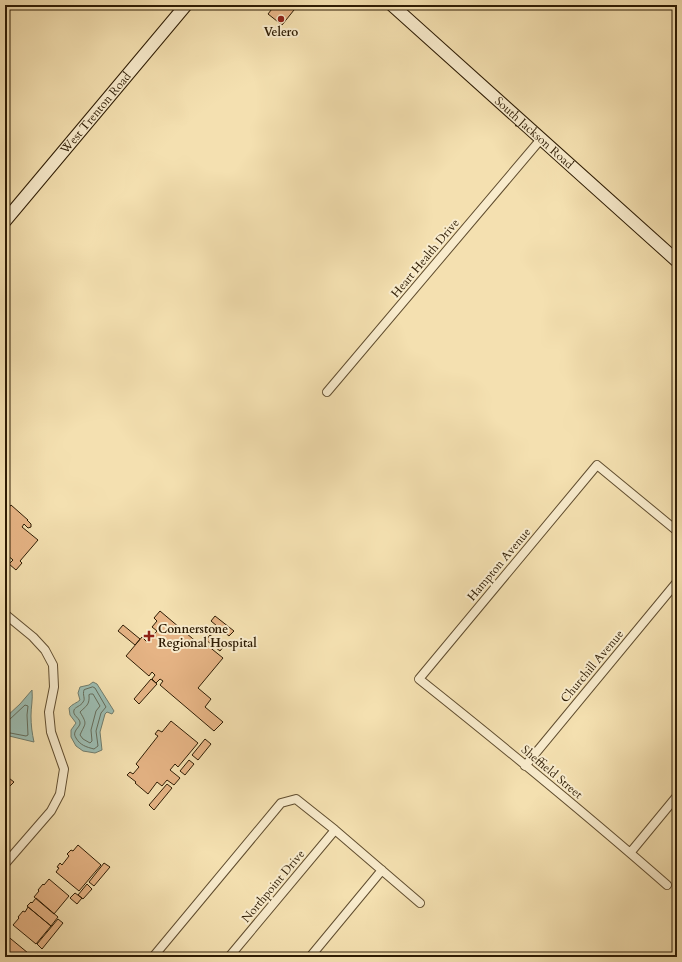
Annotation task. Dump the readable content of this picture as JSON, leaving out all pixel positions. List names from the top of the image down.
{
  "streets": {
    "main road": ["West Trenton Road", "South Jackson Road"],
    "street": [
      "Heart Health Drive",
      "Hampton Avenue",
      "Churchill Avenue",
      "Sheffield Street",
      "Northpoint Drive"
    ]
  },
  "crossings": [
    ["South Jackson Road", "Heart Health Drive"],
    ["Hampton Avenue", "Sheffield Street"],
    ["Churchill Avenue", "Sheffield Street"]
  ],
  "places": {
    "other": ["Velero"],
    "health": ["Connerstone Regional Hospital"]
  }
}
